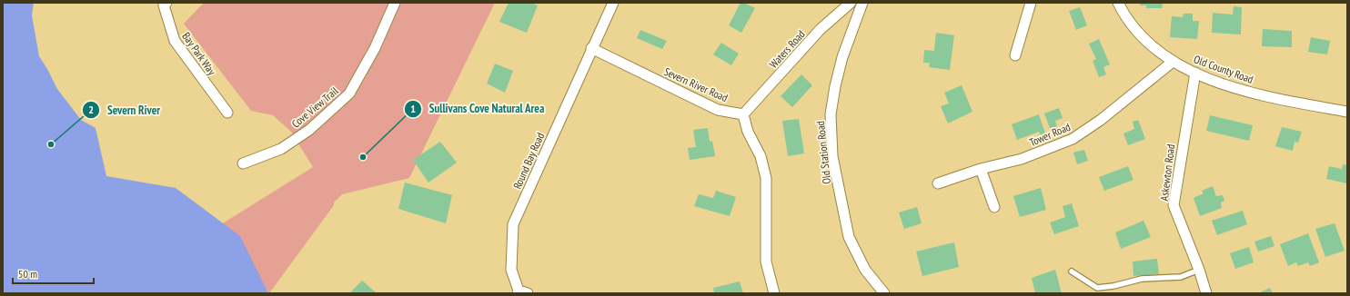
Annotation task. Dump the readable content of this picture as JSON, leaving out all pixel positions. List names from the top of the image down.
{
  "streets": {
    "street": [
      "Waters Road",
      "Bay Park Way",
      "Old County Road",
      "Severn River Road",
      "Cove View Trail",
      "Tower Road",
      "Old Station Road",
      "Round Bay Road",
      "Askewton Road"
    ]
  },
  "crossings": [
    ["Waters Road", "Severn River Road"],
    ["Old County Road", "Tower Road"],
    ["Old County Road", "Askewton Road"],
    ["Severn River Road", "Round Bay Road"]
  ],
  "places": ["Severn River", "Sullivans Cove Natural Area"],
  "scale_bar": "50 m"
}
